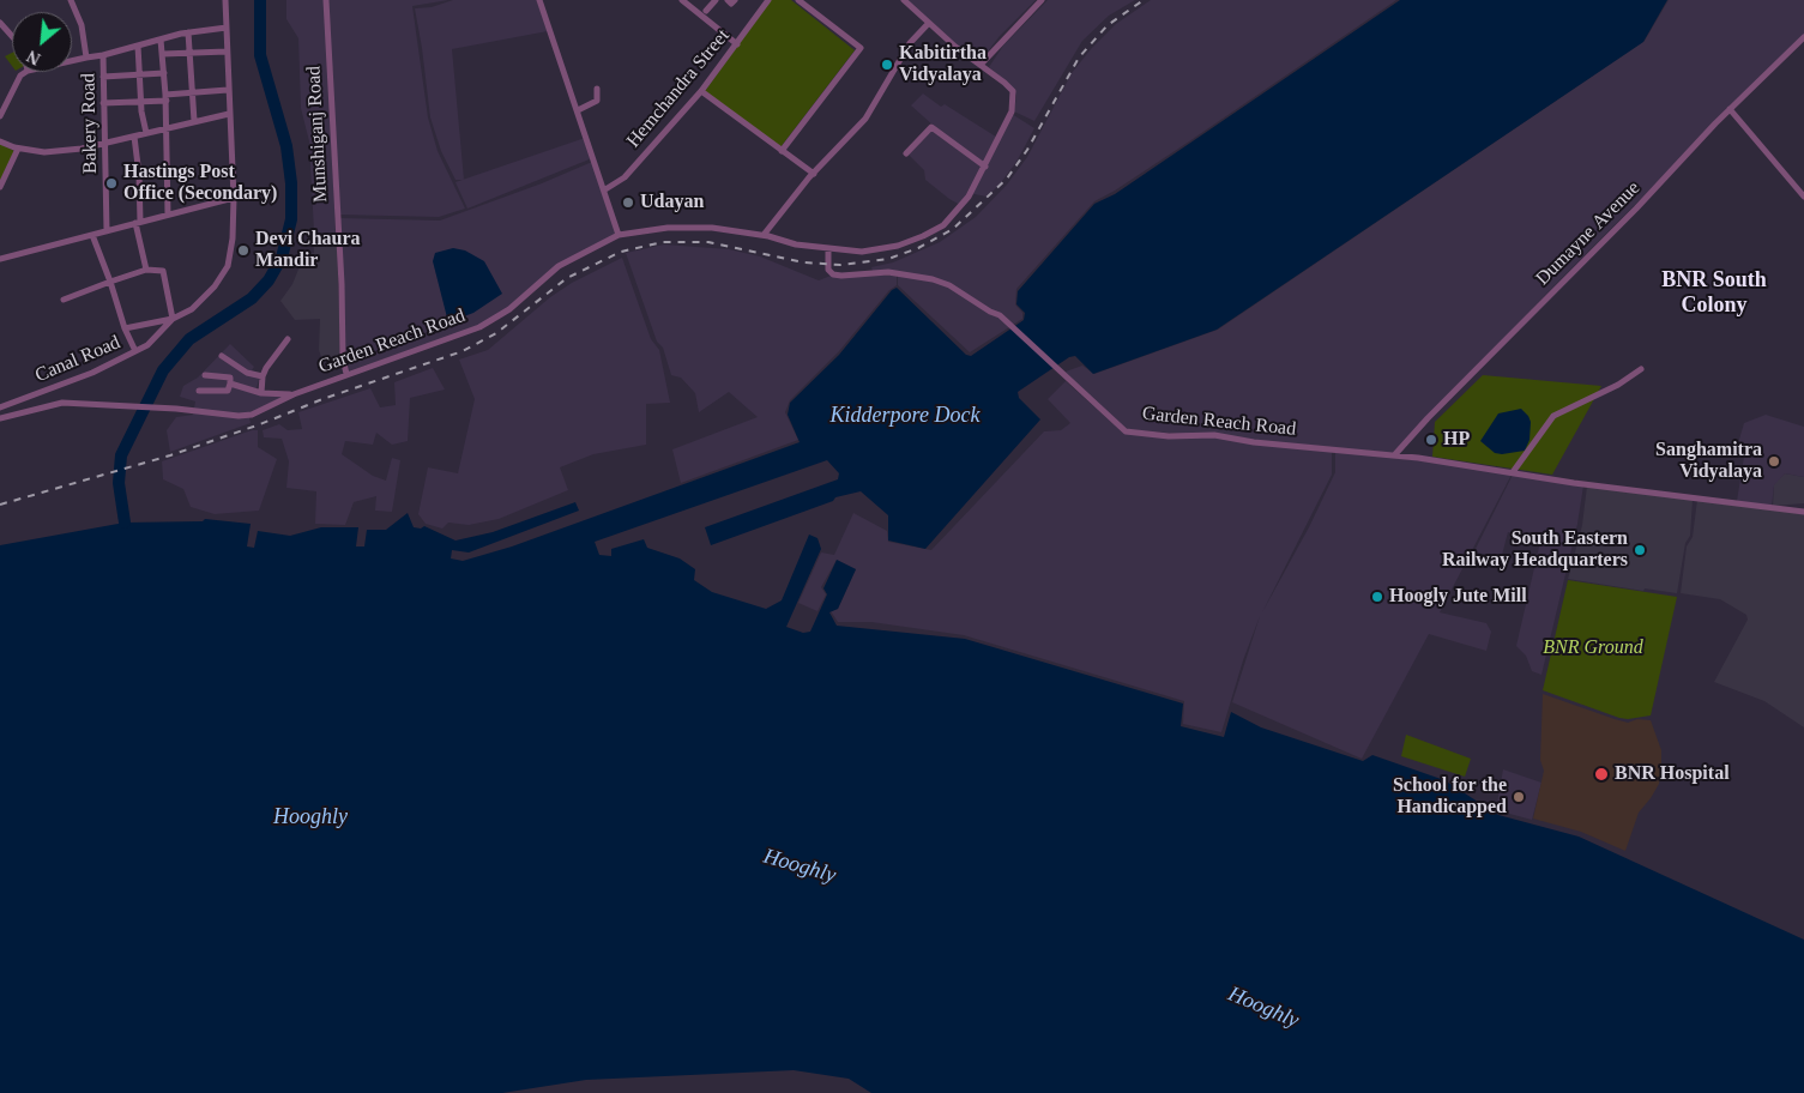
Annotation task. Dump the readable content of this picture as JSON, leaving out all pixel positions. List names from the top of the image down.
{
  "streets": {
    "street": [
      "Hemchandra Street",
      "Bakery Road",
      "Munshiganj Road",
      "Dumayne Avenue",
      "Garden Reach Road",
      "Canal Road"
    ]
  },
  "crossings": [
    ["Munshiganj Road", "Garden Reach Road"],
    ["Dumayne Avenue", "Garden Reach Road"]
  ],
  "districts": ["BNR South Colony"],
  "water": ["Kidderpore Dock", "Hooghly"],
  "parks": ["BNR Ground"],
  "places": [
    "Kabitirtha Vidyalaya",
    "Hastings Post Office (Secondary)",
    "Udayan",
    "Devi Chaura Mandir",
    "HP",
    "Sanghamitra Vidyalaya",
    "South Eastern Railway Headquarters",
    "Hoogly Jute Mill",
    "BNR Hospital",
    "School for the Handicapped"
  ],
  "north": "bottom left"
}
